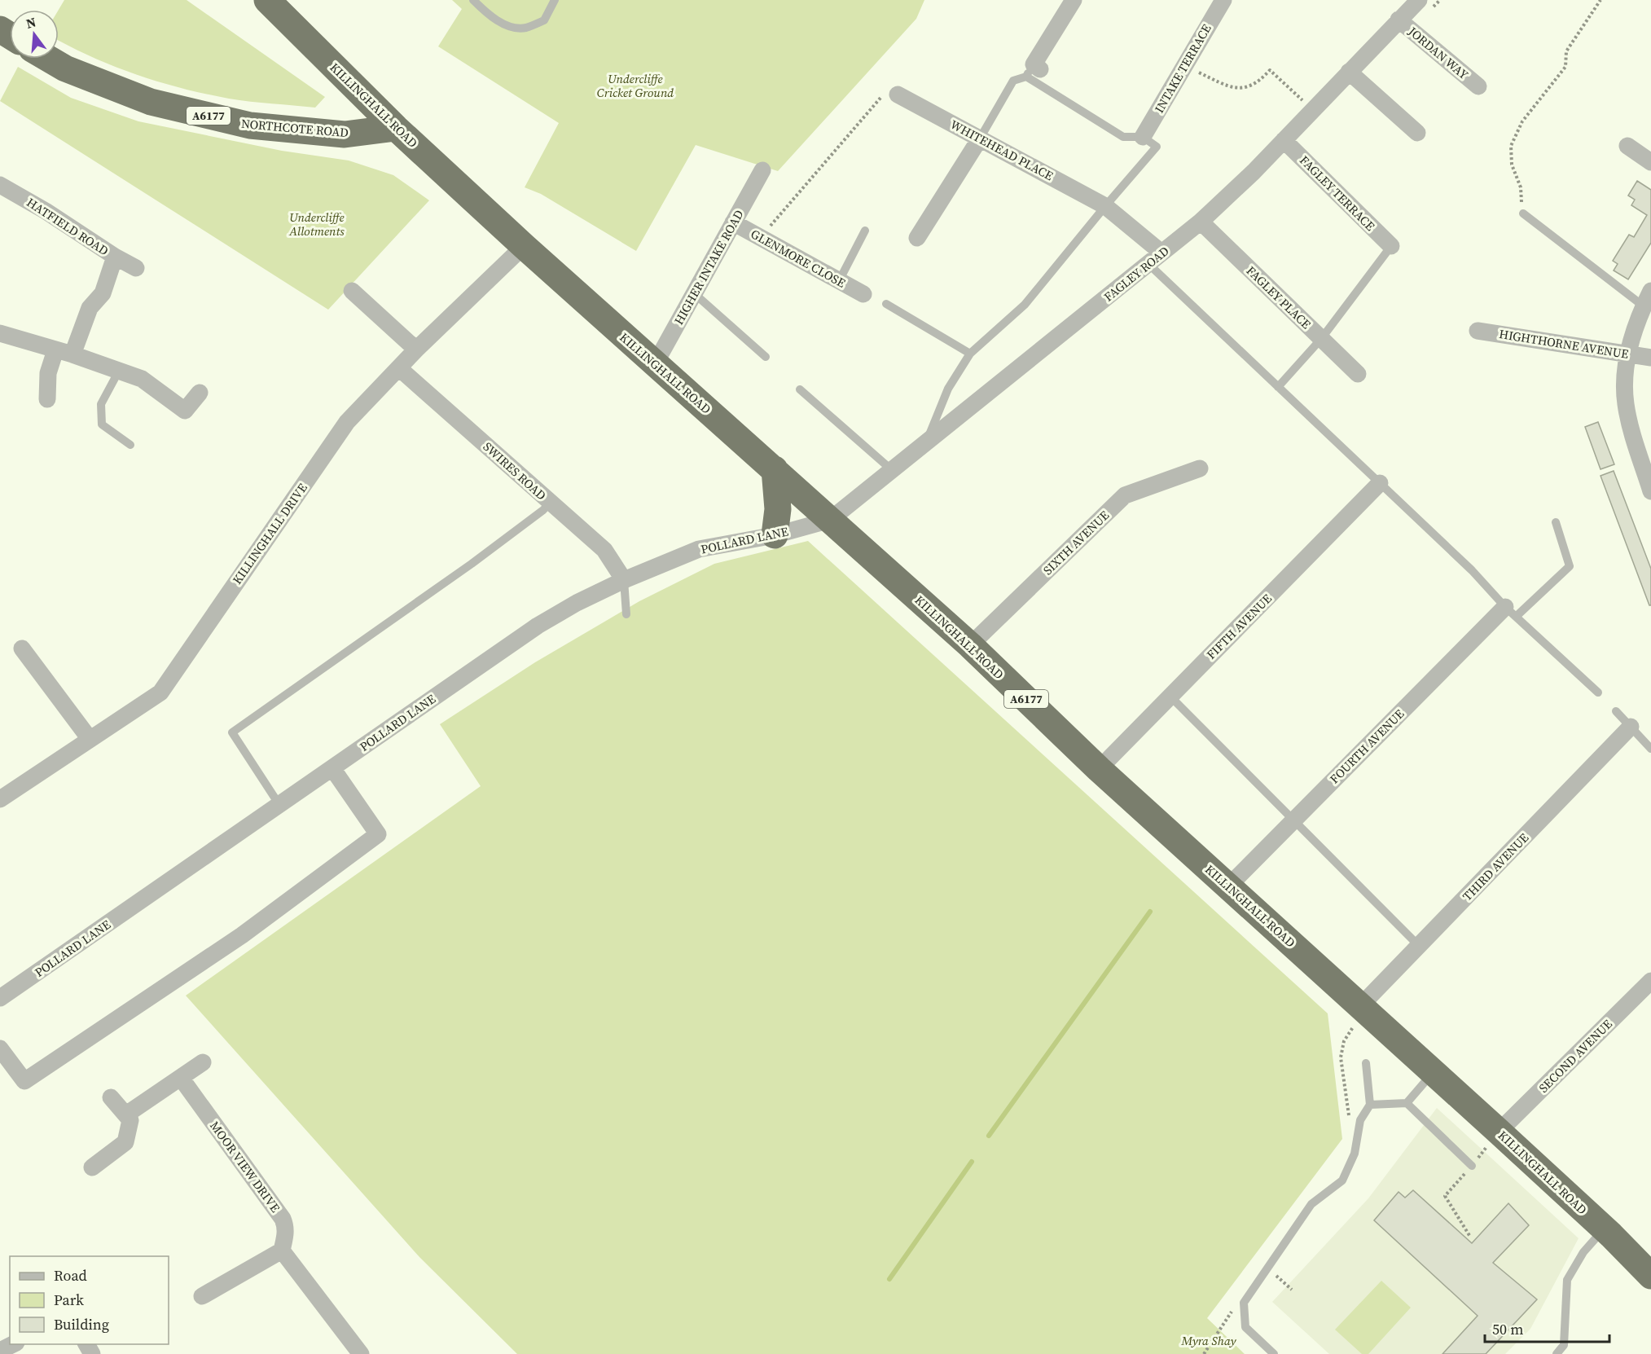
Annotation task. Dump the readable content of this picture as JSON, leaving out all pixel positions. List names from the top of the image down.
{
  "streets": {
    "highway": ["KILLINGHALL ROAD", "A6177", "NORTHCOTE ROAD"],
    "street": [
      "JORDAN WAY",
      "INTAKE TERRACE",
      "WHITEHEAD PLACE",
      "FAGLEY TERRACE",
      "HATFIELD ROAD",
      "GLENMORE CLOSE",
      "HIGHER INTAKE ROAD",
      "FAGLEY ROAD",
      "FAGLEY PLACE",
      "HIGHTHORNE AVENUE",
      "SWIRES ROAD",
      "KILLINGHALL DRIVE",
      "POLLARD LANE",
      "SIXTH AVENUE",
      "FIFTH AVENUE",
      "FOURTH AVENUE",
      "THIRD AVENUE",
      "SECOND AVENUE",
      "MOOR VIEW DRIVE"
    ]
  },
  "crossings": [
    ["JORDAN WAY", "FAGLEY ROAD"],
    ["KILLINGHALL ROAD", "NORTHCOTE ROAD"],
    ["KILLINGHALL ROAD", "HIGHER INTAKE ROAD"],
    ["KILLINGHALL ROAD", "FAGLEY ROAD"],
    ["KILLINGHALL ROAD", "KILLINGHALL DRIVE"],
    ["KILLINGHALL ROAD", "POLLARD LANE"],
    ["KILLINGHALL ROAD", "SIXTH AVENUE"],
    ["KILLINGHALL ROAD", "FIFTH AVENUE"],
    ["KILLINGHALL ROAD", "FOURTH AVENUE"],
    ["KILLINGHALL ROAD", "THIRD AVENUE"],
    ["KILLINGHALL ROAD", "SECOND AVENUE"],
    ["WHITEHEAD PLACE", "FAGLEY ROAD"],
    ["FAGLEY TERRACE", "FAGLEY ROAD"],
    ["GLENMORE CLOSE", "HIGHER INTAKE ROAD"],
    ["FAGLEY ROAD", "FAGLEY PLACE"],
    ["FAGLEY ROAD", "POLLARD LANE"],
    ["SWIRES ROAD", "KILLINGHALL DRIVE"],
    ["SWIRES ROAD", "POLLARD LANE"]
  ],
  "parks": ["Undercliffe Cricket Ground", "Undercliffe Allotments", "Myra Shay"],
  "legend": ["Road", "Park", "Building"],
  "scale_bar": "50 m",
  "north": "top"
}
